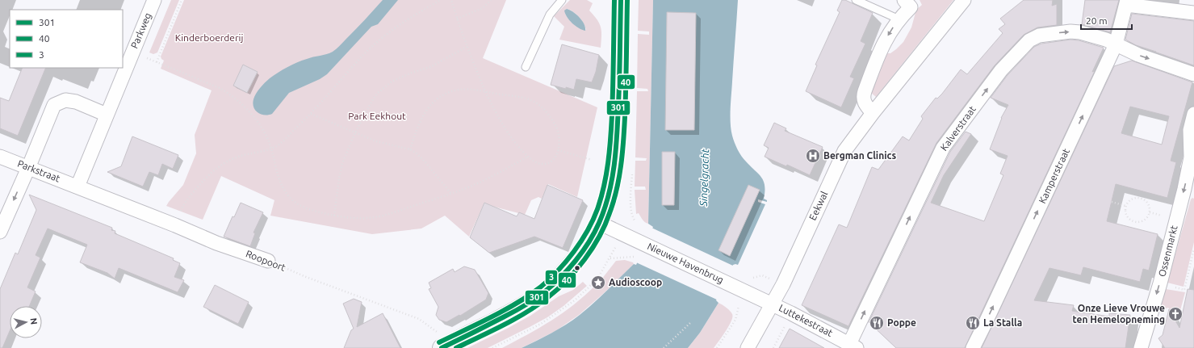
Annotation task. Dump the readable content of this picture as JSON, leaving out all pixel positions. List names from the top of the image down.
{
  "streets": {
    "street": [
      "Parkweg",
      "Kalverstraat",
      "Parkstraat",
      "Kamperstraat",
      "Eekwal",
      "Ossenmarkt",
      "Roopoort",
      "Nieuwe Havenbrug",
      "Luttekestraat"
    ]
  },
  "crossings": [
    ["Parkweg", "Parkstraat"],
    ["Parkweg", "Roopoort"],
    ["Kalverstraat", "Kamperstraat"],
    ["Kalverstraat", "Luttekestraat"],
    ["Parkstraat", "Roopoort"],
    ["Eekwal", "Nieuwe Havenbrug"],
    ["Eekwal", "Luttekestraat"],
    ["Nieuwe Havenbrug", "Luttekestraat"]
  ],
  "one_way": ["Kalverstraat", "Kamperstraat", "Ossenmarkt"],
  "water": ["Singelgracht"],
  "parks": ["Kinderboerderij", "Park Eekhout"],
  "places": {
    "hospital": ["Bergman Clinics"],
    "place": ["Audioscoop"],
    "church": ["Onze Lieve Vrouwe ten Hemelopneming"],
    "restaurant": ["Poppe", "La Stalla"]
  },
  "lines": ["transit line 301", "transit line 40", "transit line 3"],
  "legend": ["301", "40", "3"],
  "scale_bar": "20 m",
  "north": "right"
}
